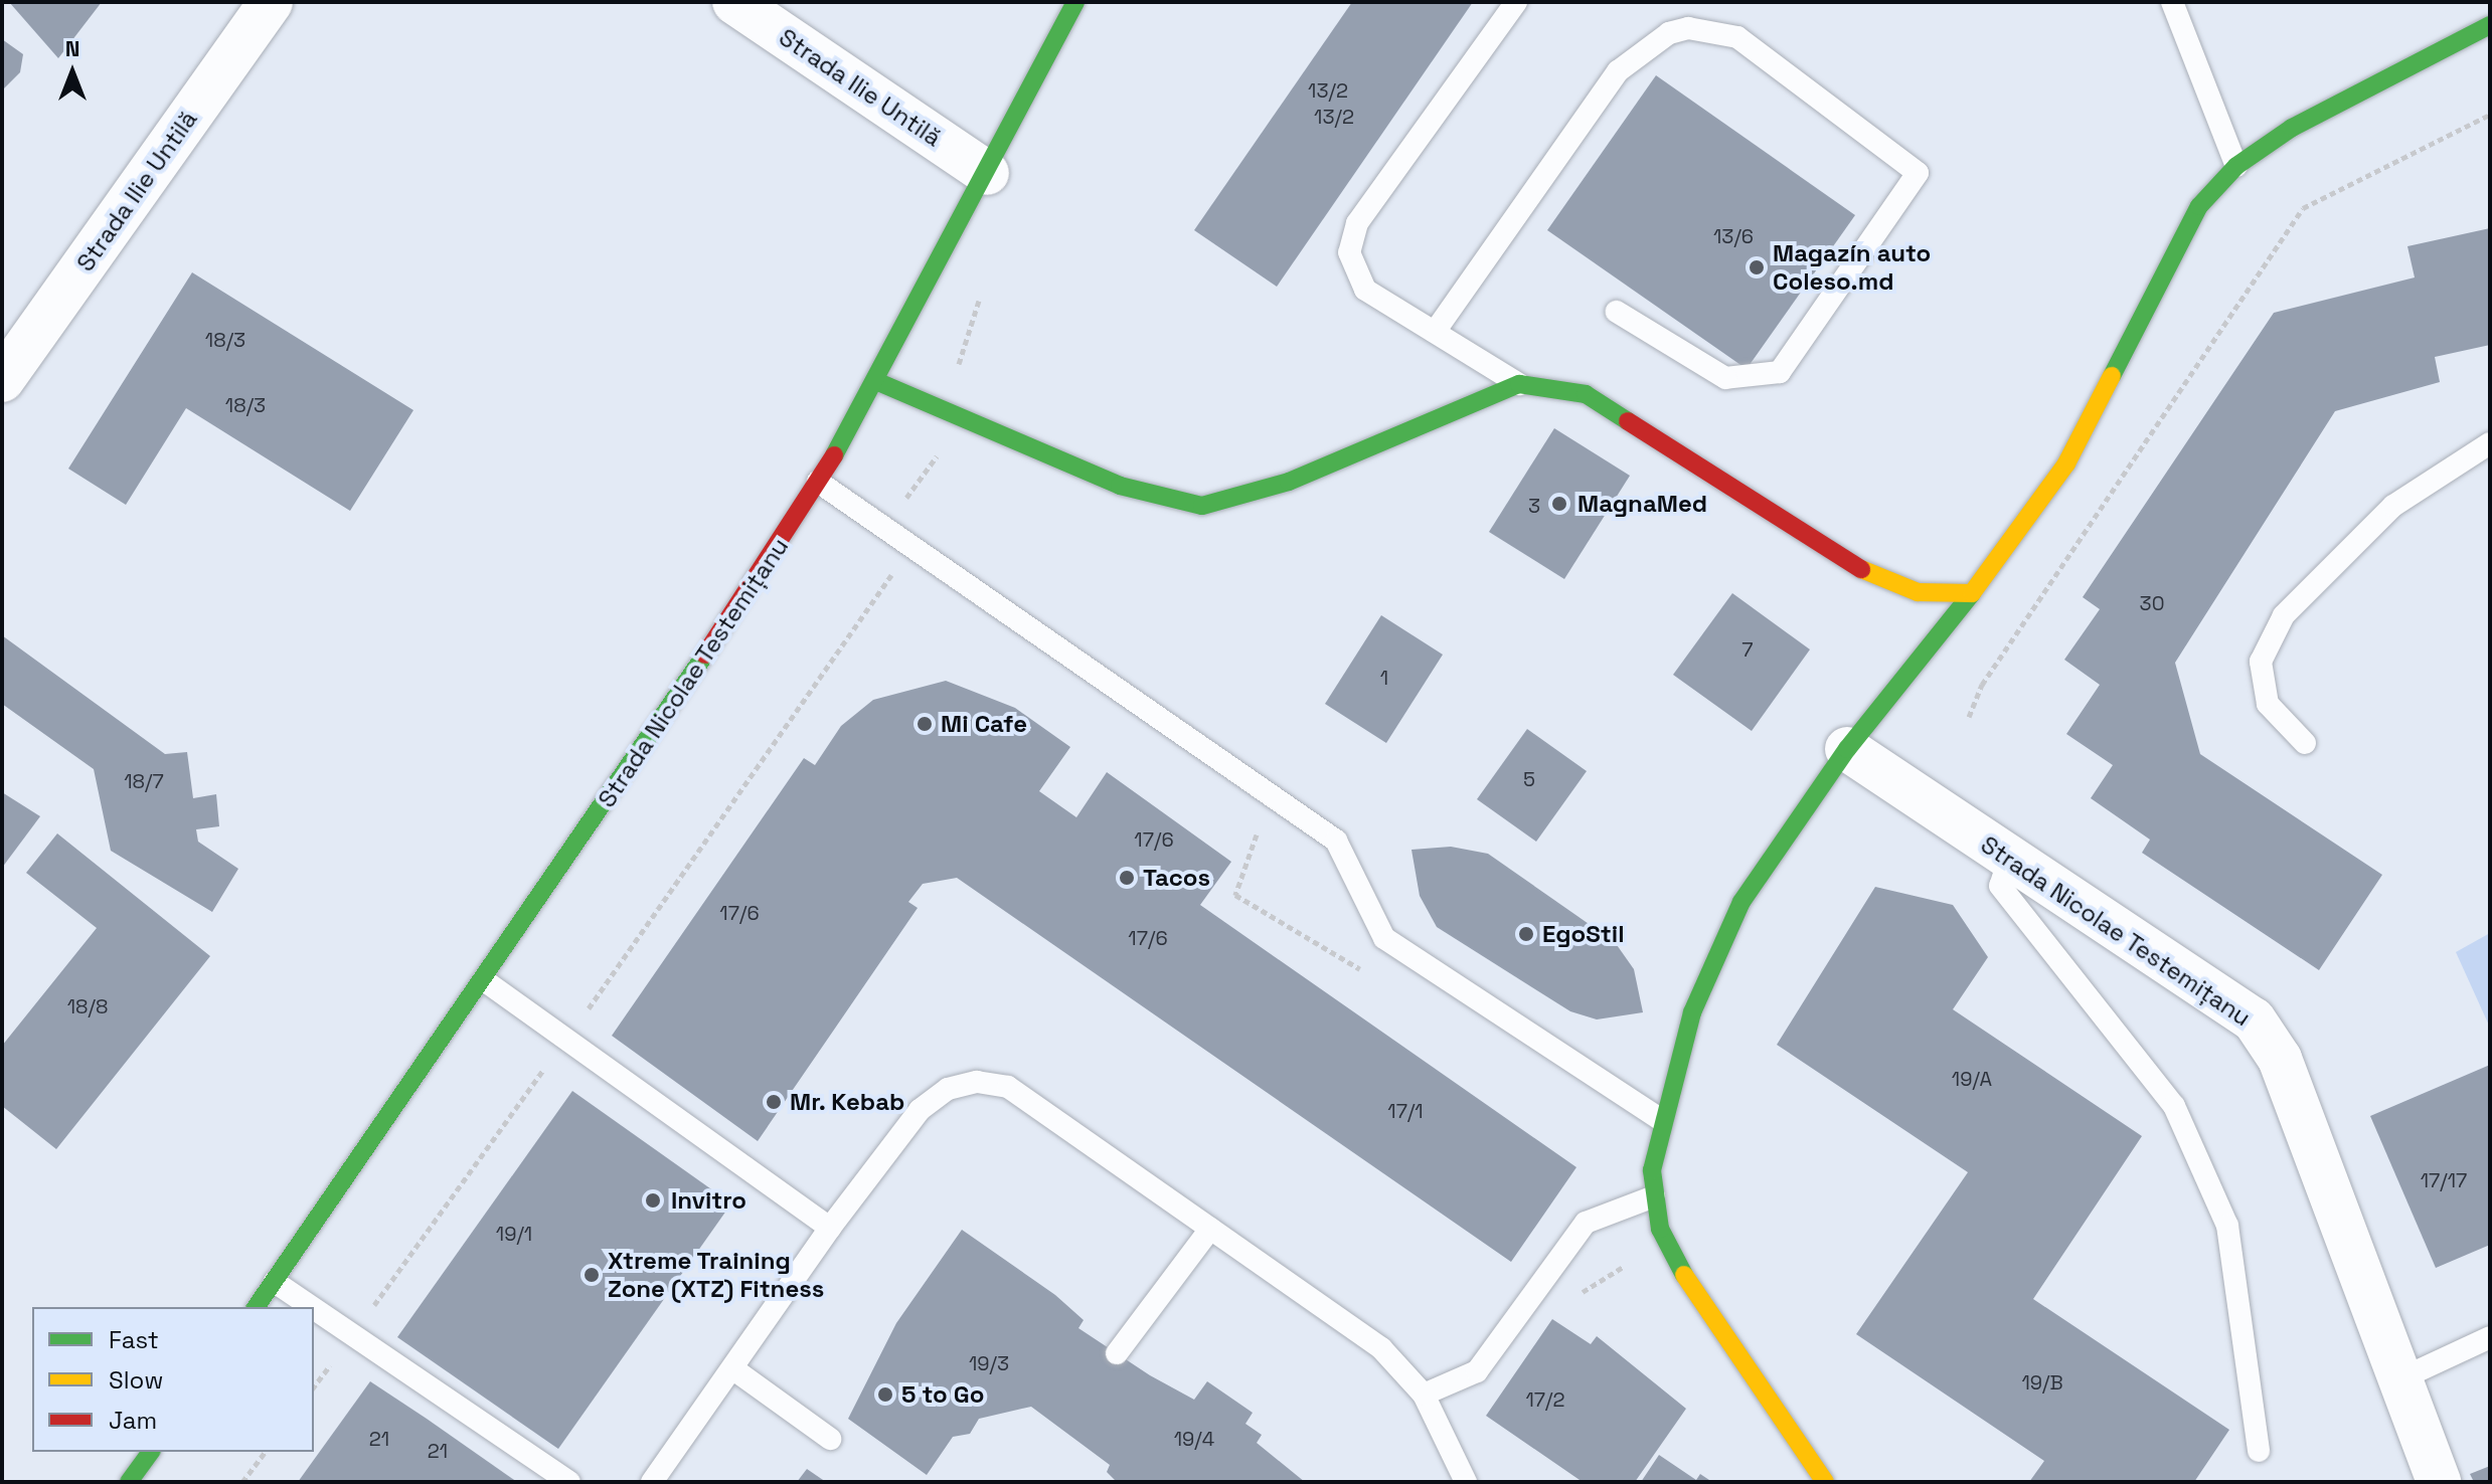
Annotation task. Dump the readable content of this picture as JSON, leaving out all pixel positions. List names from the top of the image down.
{
  "streets": {
    "street": ["Strada Ilie Untilă", "Strada Nicolae Testemițanu"]
  },
  "crossings": [
    ["Strada Ilie Untilă", "Strada Nicolae Testemițanu"]
  ],
  "places": [
    "Magazín auto Coleso.md",
    "MagnaMed",
    "Mi Cafe",
    "Tacos",
    "EgoStil",
    "Mr. Kebab",
    "Invitro",
    "Xtreme Training Zone (XTZ) Fitness",
    "5 to Go"
  ],
  "house_numbers": [
    "13/2",
    "13/2",
    "13/6",
    "18/3",
    "18/3",
    "3",
    "30",
    "7",
    "1",
    "5",
    "18/7",
    "17/6",
    "17/6",
    "17/6",
    "18/8",
    "19/A",
    "17/1",
    "17/17",
    "19/1",
    "19/3",
    "19/B",
    "17/2",
    "21",
    "19/4",
    "21"
  ],
  "legend": ["Fast", "Slow", "Jam"],
  "north": "top"
}
